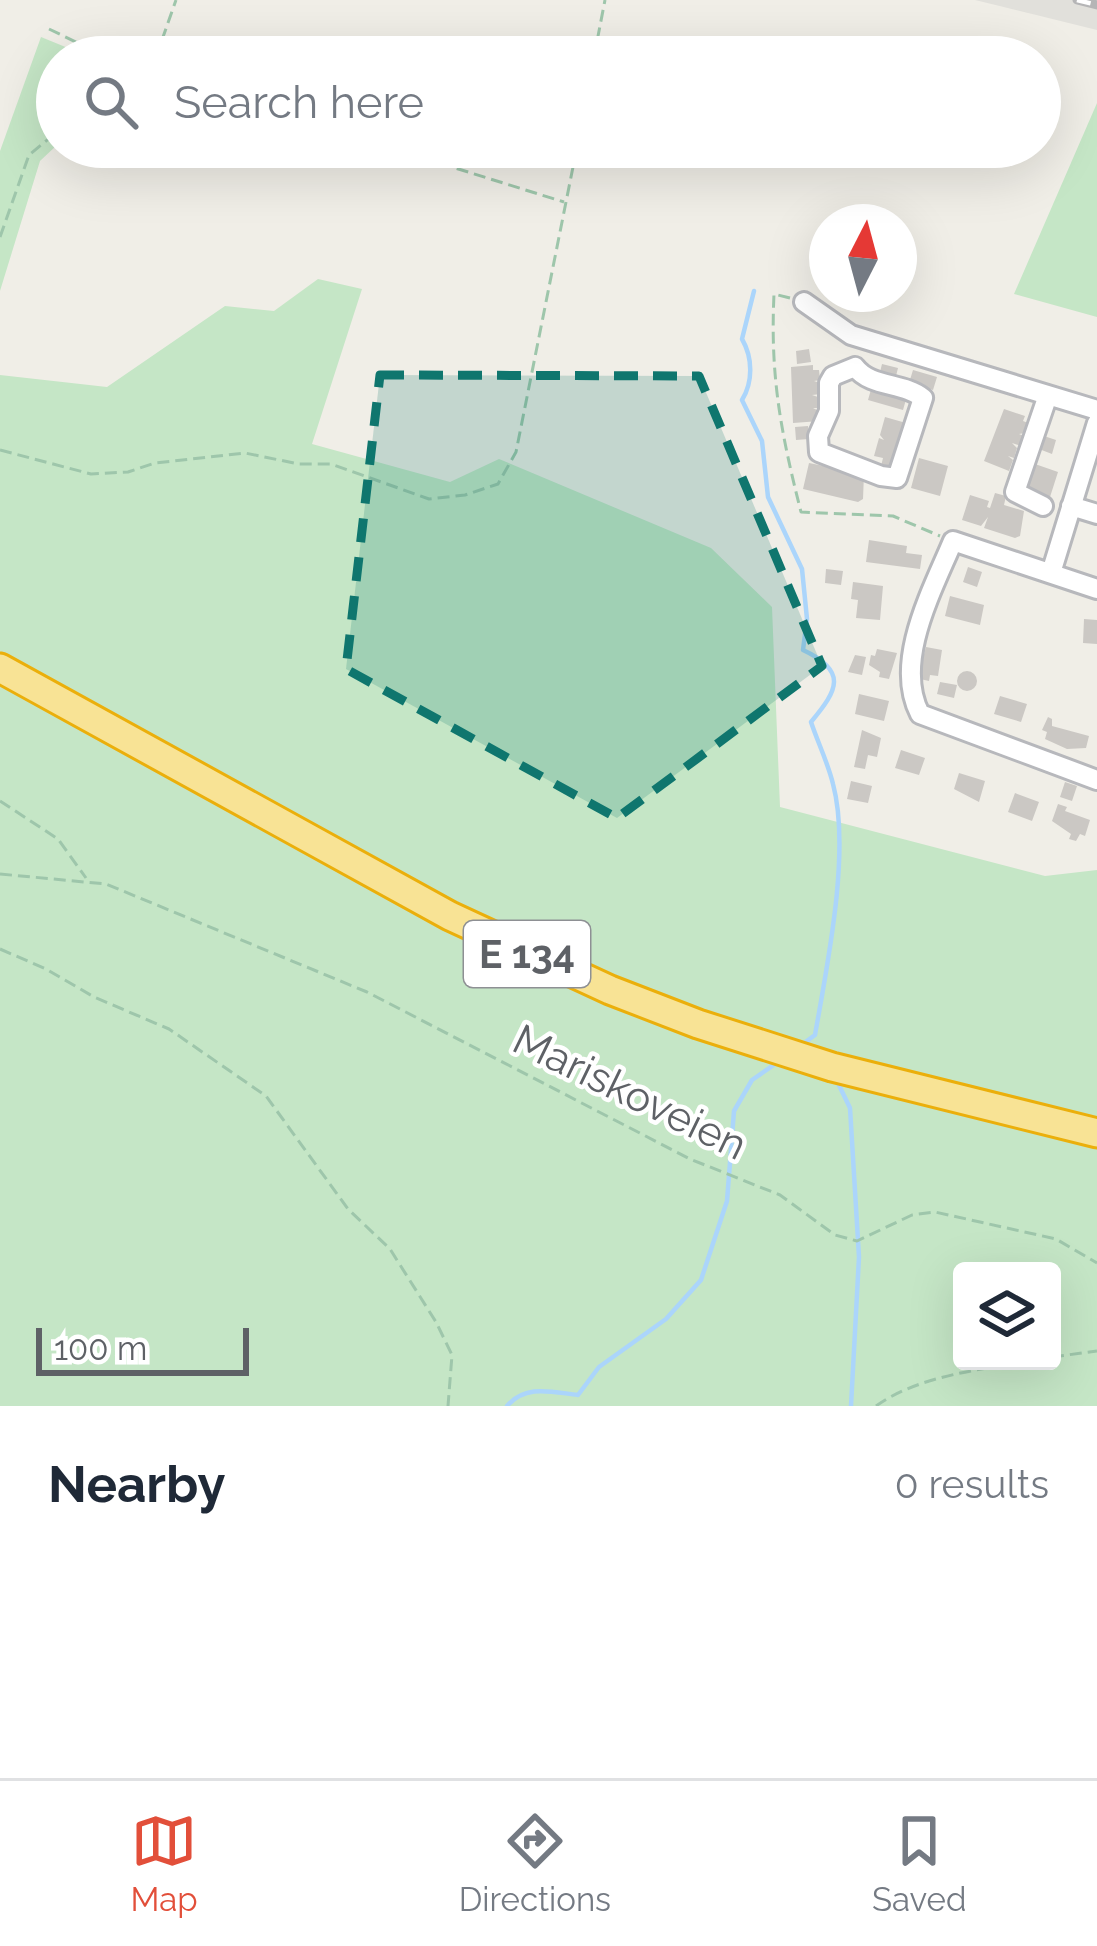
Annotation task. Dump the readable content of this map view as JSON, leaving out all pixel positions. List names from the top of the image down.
{
  "streets": {
    "highway": ["E 134"],
    "path": ["Mariskoveien"]
  },
  "scale_bar": "100 m",
  "north": "top",
  "page": {
    "search": "Search here",
    "scale": "100 m",
    "heading": ["Nearby", "0 results"],
    "nav": ["Map", "Directions", "Saved"]
  }
}
